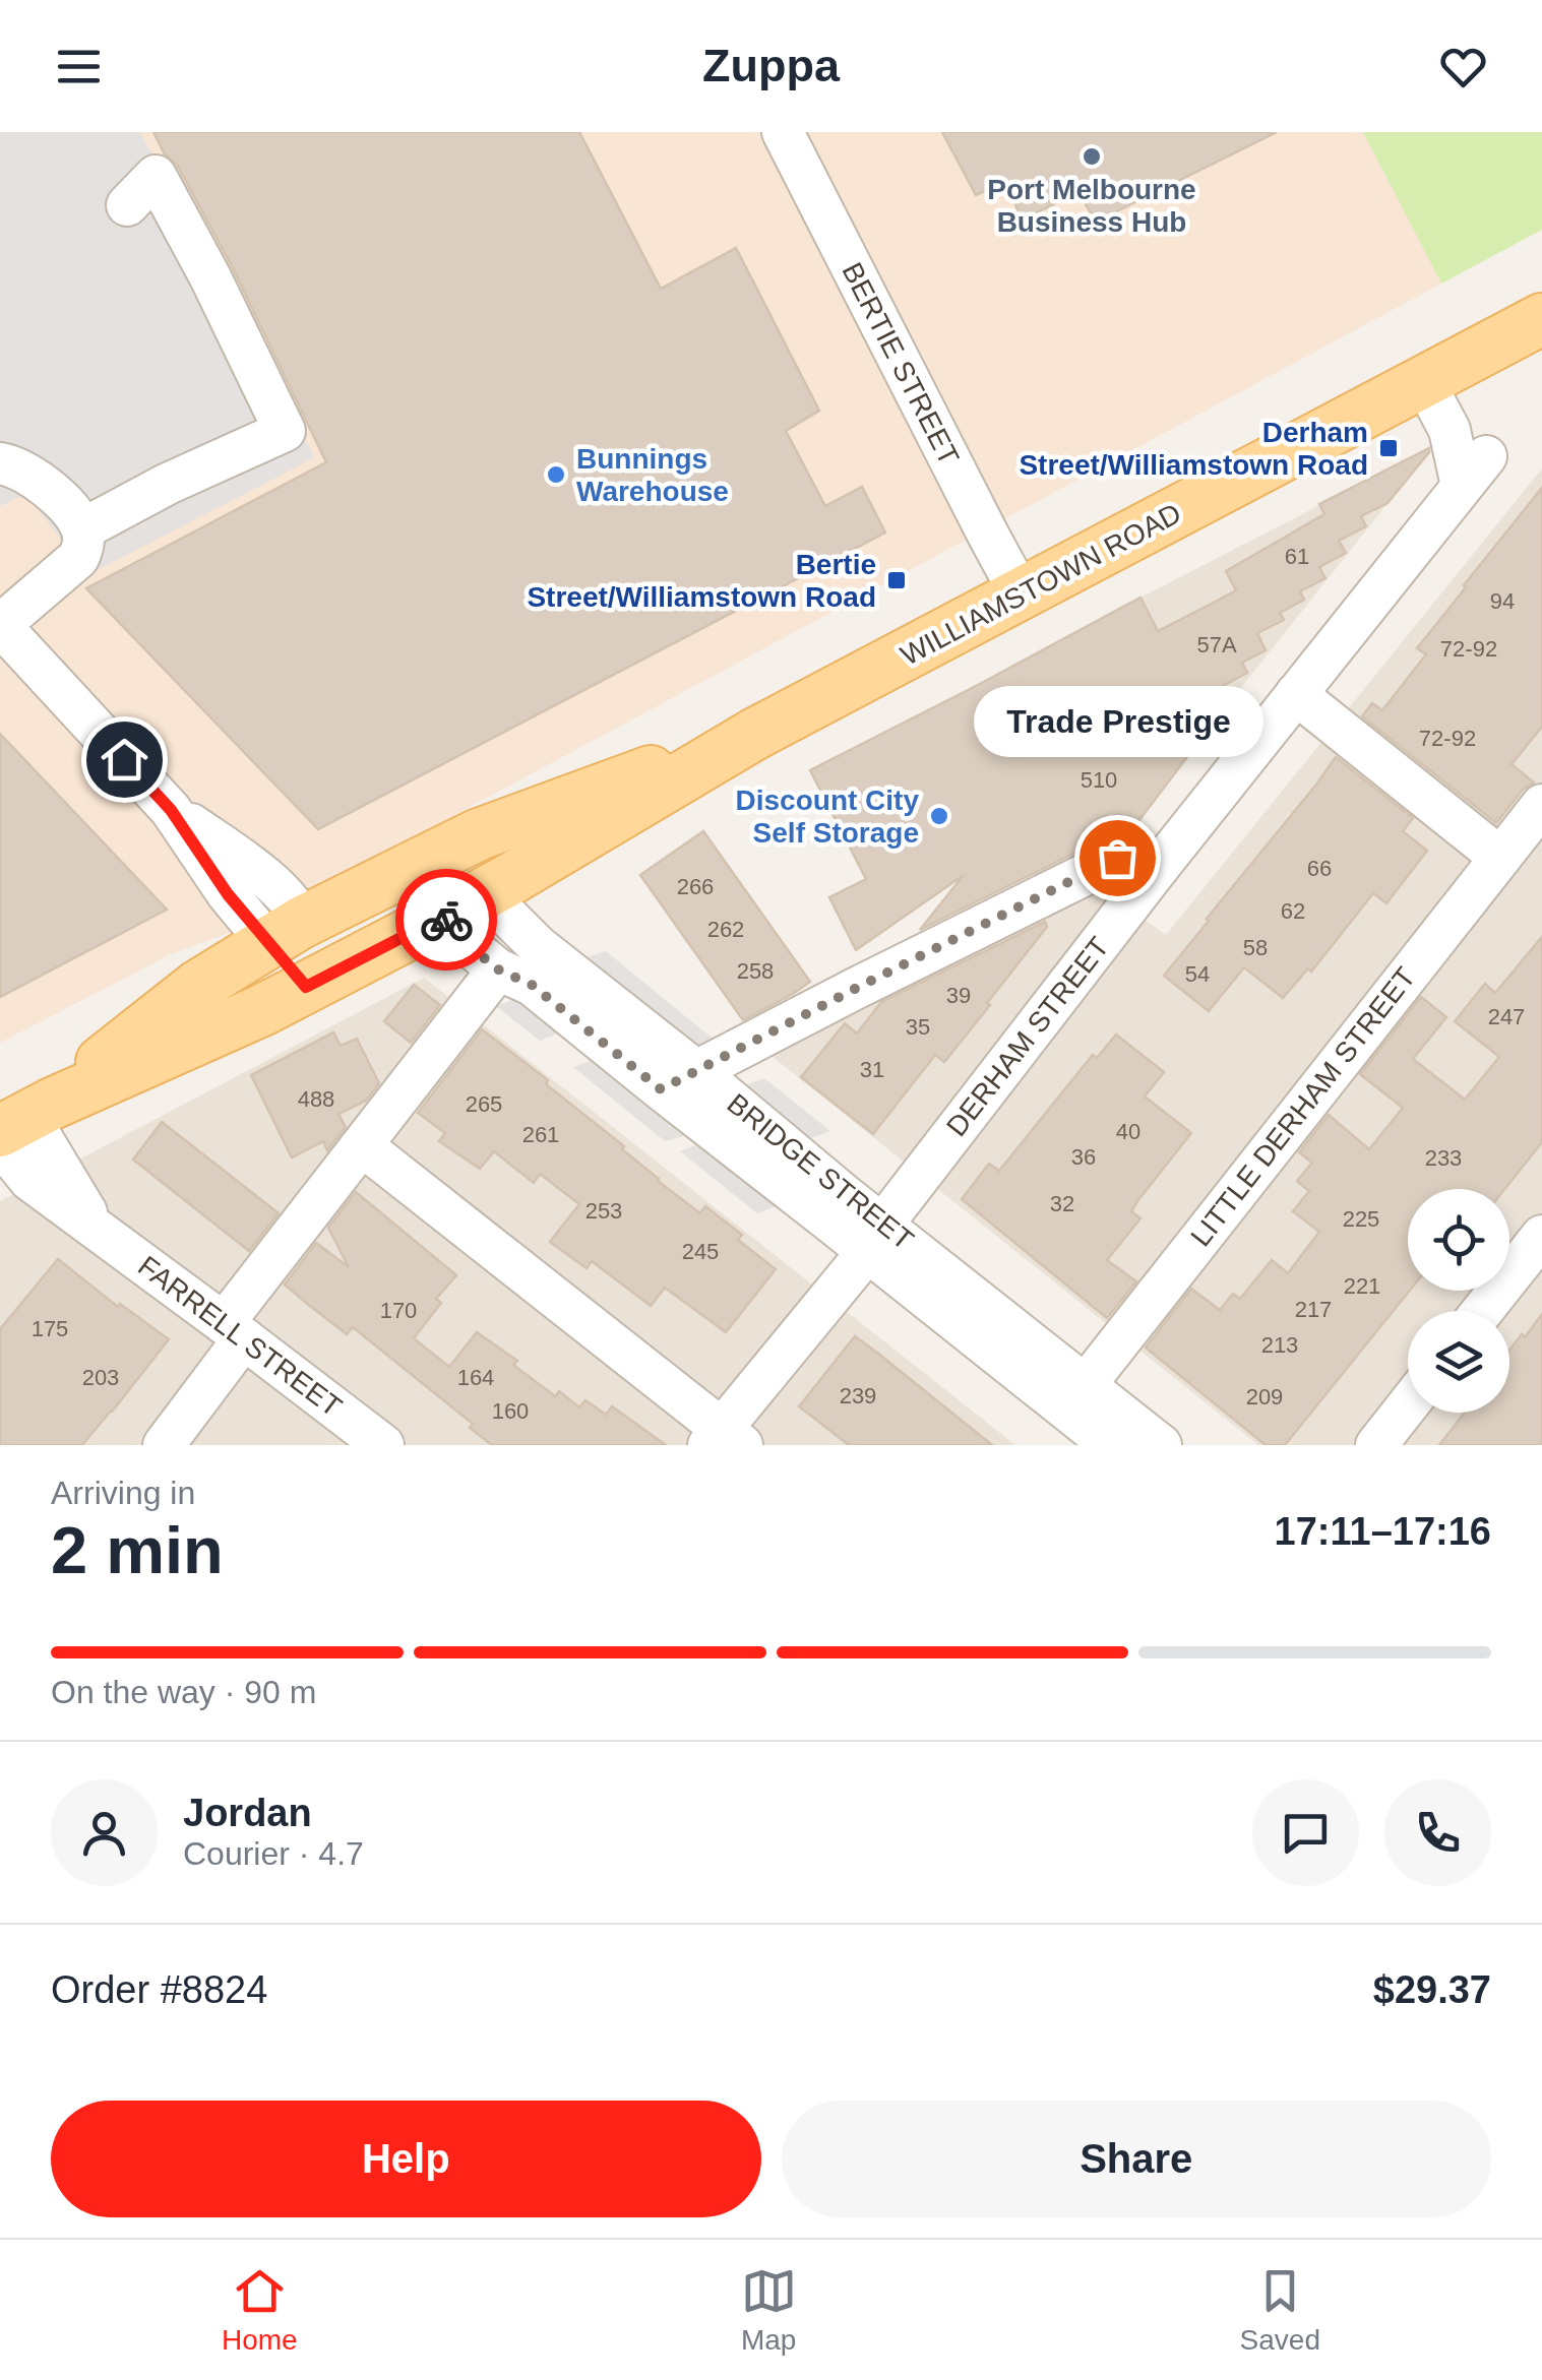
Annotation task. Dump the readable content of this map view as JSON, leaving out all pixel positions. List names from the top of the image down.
{
  "streets": {
    "main road": ["WILLIAMSTOWN ROAD"],
    "street": [
      "BERTIE STREET",
      "DERHAM STREET",
      "LITTLE DERHAM STREET",
      "BRIDGE STREET",
      "FARRELL STREET"
    ]
  },
  "crossings": [
    ["BERTIE STREET", "WILLIAMSTOWN ROAD"],
    ["WILLIAMSTOWN ROAD", "DERHAM STREET"],
    ["WILLIAMSTOWN ROAD", "BRIDGE STREET"],
    ["WILLIAMSTOWN ROAD", "FARRELL STREET"],
    ["DERHAM STREET", "BRIDGE STREET"],
    ["LITTLE DERHAM STREET", "BRIDGE STREET"]
  ],
  "places": {
    "other": [
      "Port Melbourne Business Hub",
      "Bunnings Warehouse",
      "Discount City Self Storage",
      "Trade Prestige"
    ],
    "transit": ["Derham Street/Williamstown Road", "Bertie Street/Williamstown Road"]
  },
  "house_numbers": [
    "61",
    "94",
    "57A",
    "72-92",
    "72-92",
    "510",
    "66",
    "266",
    "62",
    "262",
    "58",
    "258",
    "54",
    "39",
    "247",
    "35",
    "31",
    "488",
    "265",
    "40",
    "261",
    "36",
    "233",
    "32",
    "253",
    "225",
    "245",
    "221",
    "217",
    "170",
    "175",
    "213",
    "203",
    "164",
    "239",
    "209",
    "160"
  ],
  "page": {
    "header": "Zuppa",
    "bubble": "Trade Prestige",
    "heading": ["2 min", "Arriving in", "17:11–17:16"],
    "panel": [
      "Jordan",
      "Courier · 4.7",
      "Order #8824",
      "$29.37"
    ],
    "bar": "On the way · 90 m",
    "buttons": ["Help", "Share"],
    "tabs": ["Home", "Map", "Saved"]
  }
}
